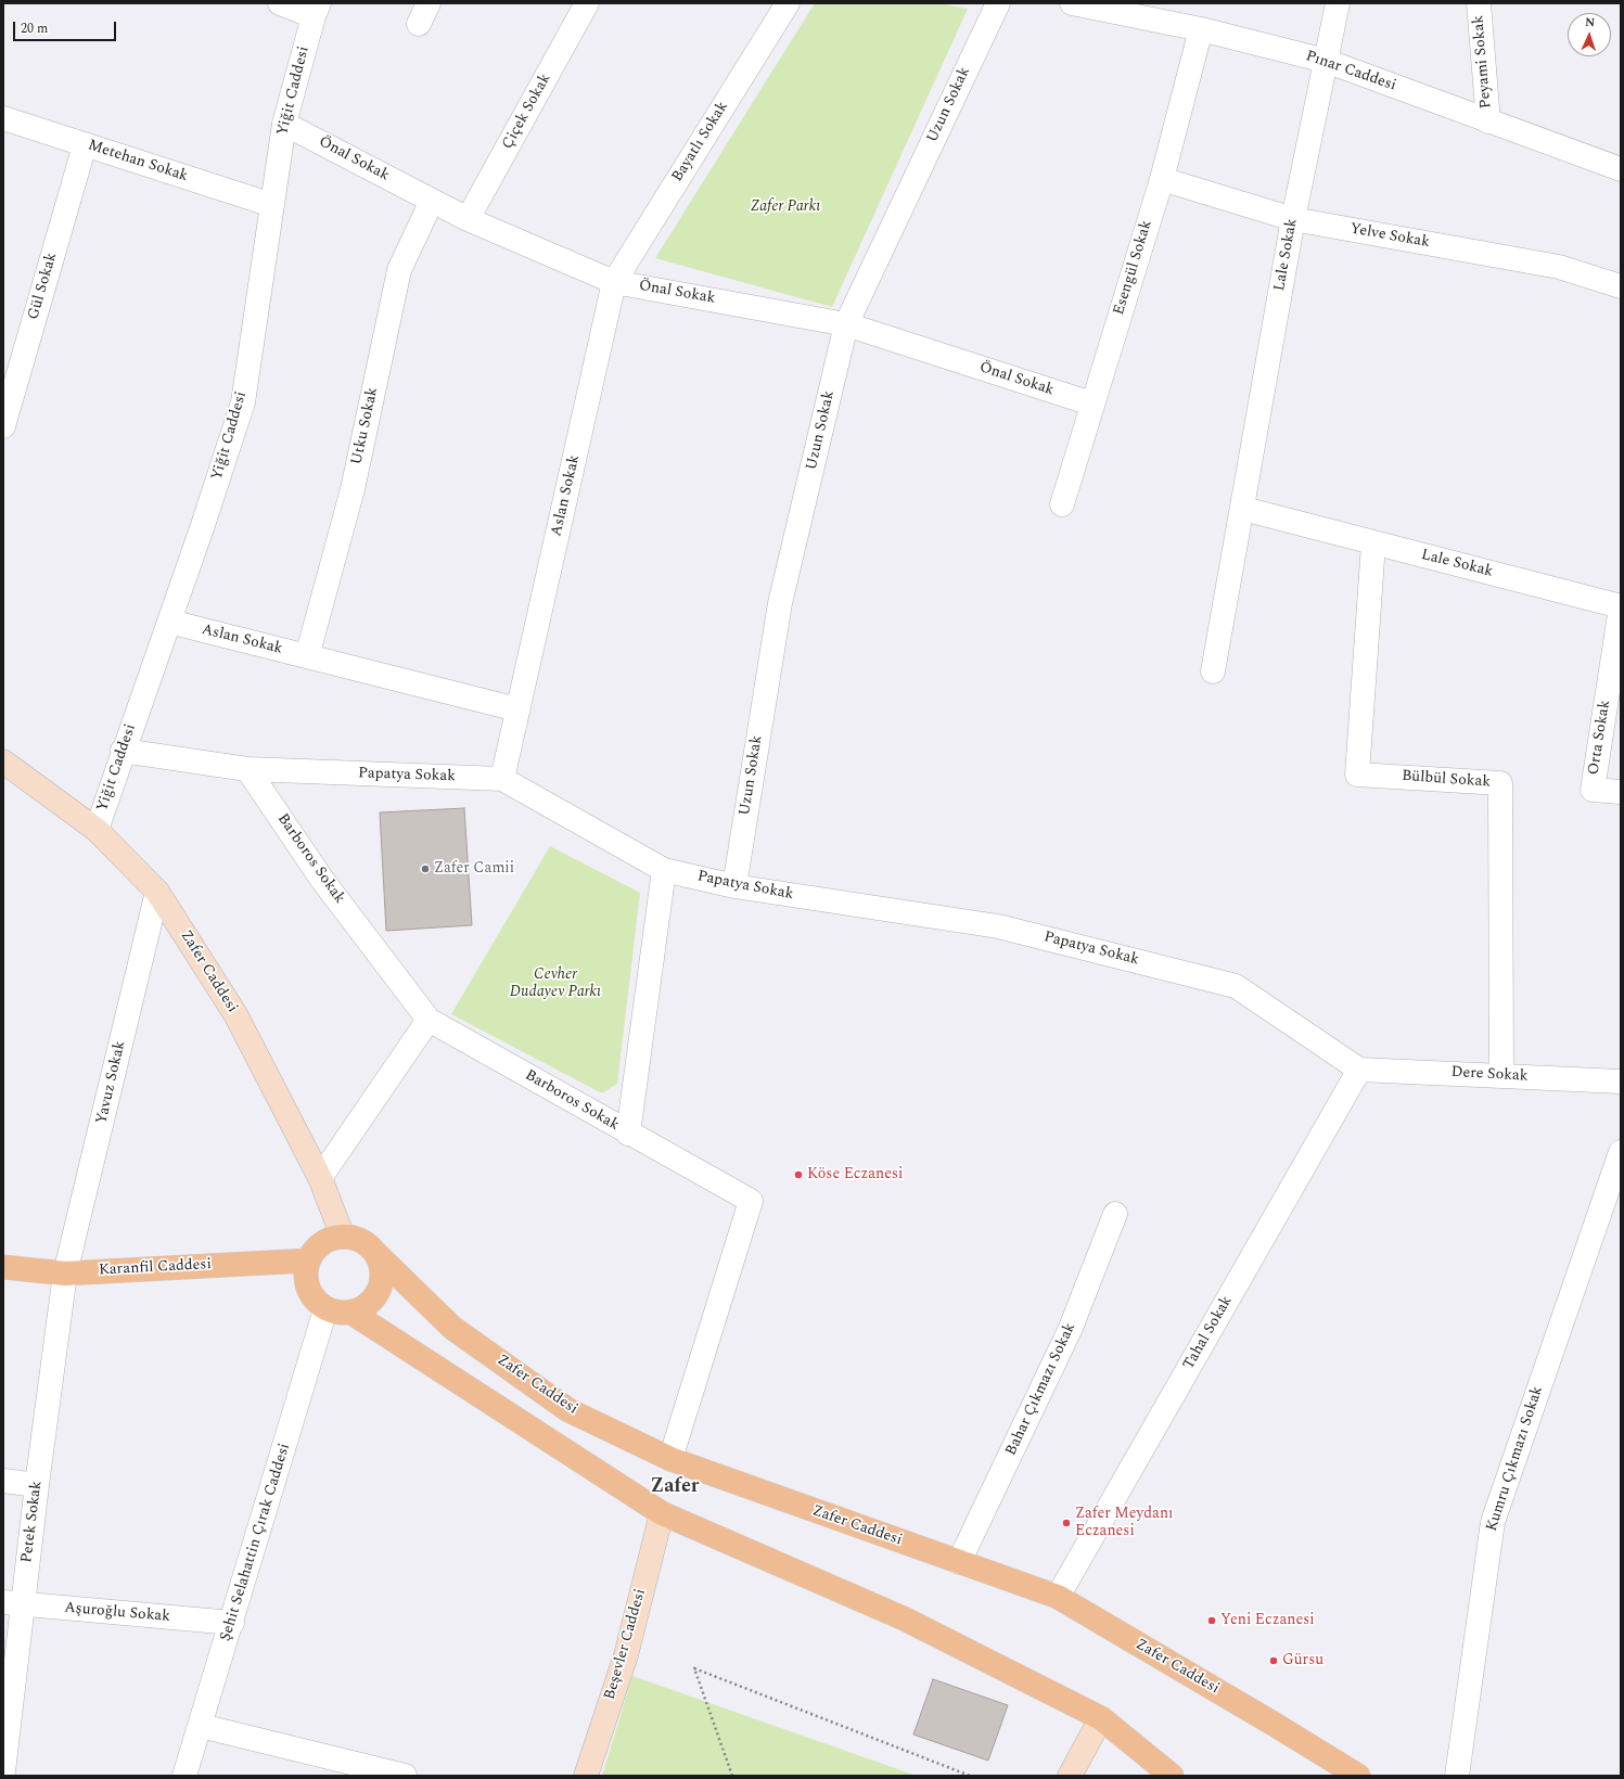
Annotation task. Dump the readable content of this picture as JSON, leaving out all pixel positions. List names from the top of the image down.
{
  "streets": {
    "main road": ["Zafer Caddesi", "Karanfil Caddesi", "Beşevler Caddesi"],
    "street": [
      "Peyami Sokak",
      "Pınar Caddesi",
      "Yiğit Caddesi",
      "Uzun Sokak",
      "Çiçek Sokak",
      "Bayatlı Sokak",
      "Önal Sokak",
      "Metehan Sokak",
      "Yelve Sokak",
      "Lale Sokak",
      "Esengül Sokak",
      "Gül Sokak",
      "Utku Sokak",
      "Aslan Sokak",
      "Orta Sokak",
      "Papatya Sokak",
      "Bülbül Sokak",
      "Barboros Sokak",
      "Dere Sokak",
      "Yavuz Sokak",
      "Tahal Sokak",
      "Bahar Çıkmazı Sokak",
      "Kumru Çıkmazı Sokak",
      "Petek Sokak",
      "Şehit Selahattin Çırak Caddesi",
      "Aşuroğlu Sokak"
    ]
  },
  "crossings": [
    ["Peyami Sokak", "Pınar Caddesi"],
    ["Pınar Caddesi", "Lale Sokak"],
    ["Pınar Caddesi", "Esengül Sokak"],
    ["Yiğit Caddesi", "Önal Sokak"],
    ["Yiğit Caddesi", "Metehan Sokak"],
    ["Yiğit Caddesi", "Aslan Sokak"],
    ["Yiğit Caddesi", "Papatya Sokak"],
    ["Yiğit Caddesi", "Zafer Caddesi"],
    ["Uzun Sokak", "Önal Sokak"],
    ["Uzun Sokak", "Papatya Sokak"],
    ["Çiçek Sokak", "Önal Sokak"],
    ["Bayatlı Sokak", "Önal Sokak"],
    ["Bayatlı Sokak", "Aslan Sokak"],
    ["Önal Sokak", "Esengül Sokak"],
    ["Önal Sokak", "Utku Sokak"],
    ["Önal Sokak", "Aslan Sokak"],
    ["Metehan Sokak", "Gül Sokak"],
    ["Yelve Sokak", "Lale Sokak"],
    ["Yelve Sokak", "Esengül Sokak"],
    ["Lale Sokak", "Orta Sokak"],
    ["Lale Sokak", "Bülbül Sokak"],
    ["Utku Sokak", "Aslan Sokak"],
    ["Aslan Sokak", "Papatya Sokak"],
    ["Papatya Sokak", "Barboros Sokak"],
    ["Papatya Sokak", "Dere Sokak"],
    ["Papatya Sokak", "Tahal Sokak"],
    ["Bülbül Sokak", "Dere Sokak"],
    ["Barboros Sokak", "Zafer Caddesi"],
    ["Zafer Caddesi", "Yavuz Sokak"],
    ["Zafer Caddesi", "Karanfil Caddesi"],
    ["Zafer Caddesi", "Tahal Sokak"],
    ["Zafer Caddesi", "Bahar Çıkmazı Sokak"],
    ["Zafer Caddesi", "Şehit Selahattin Çırak Caddesi"],
    ["Dere Sokak", "Tahal Sokak"],
    ["Yavuz Sokak", "Karanfil Caddesi"],
    ["Yavuz Sokak", "Petek Sokak"],
    ["Karanfil Caddesi", "Petek Sokak"],
    ["Karanfil Caddesi", "Şehit Selahattin Çırak Caddesi"],
    ["Petek Sokak", "Aşuroğlu Sokak"],
    ["Şehit Selahattin Çırak Caddesi", "Aşuroğlu Sokak"]
  ],
  "districts": ["Zafer"],
  "parks": ["Zafer Parkı", "Cevher Dudayev Parkı"],
  "places": [
    "Zafer Camii",
    "Köse Eczanesi",
    "Zafer Meydanı Eczanesi",
    "Yeni Eczanesi",
    "Gürsu"
  ],
  "scale_bar": "20 m",
  "north": "top"
}
